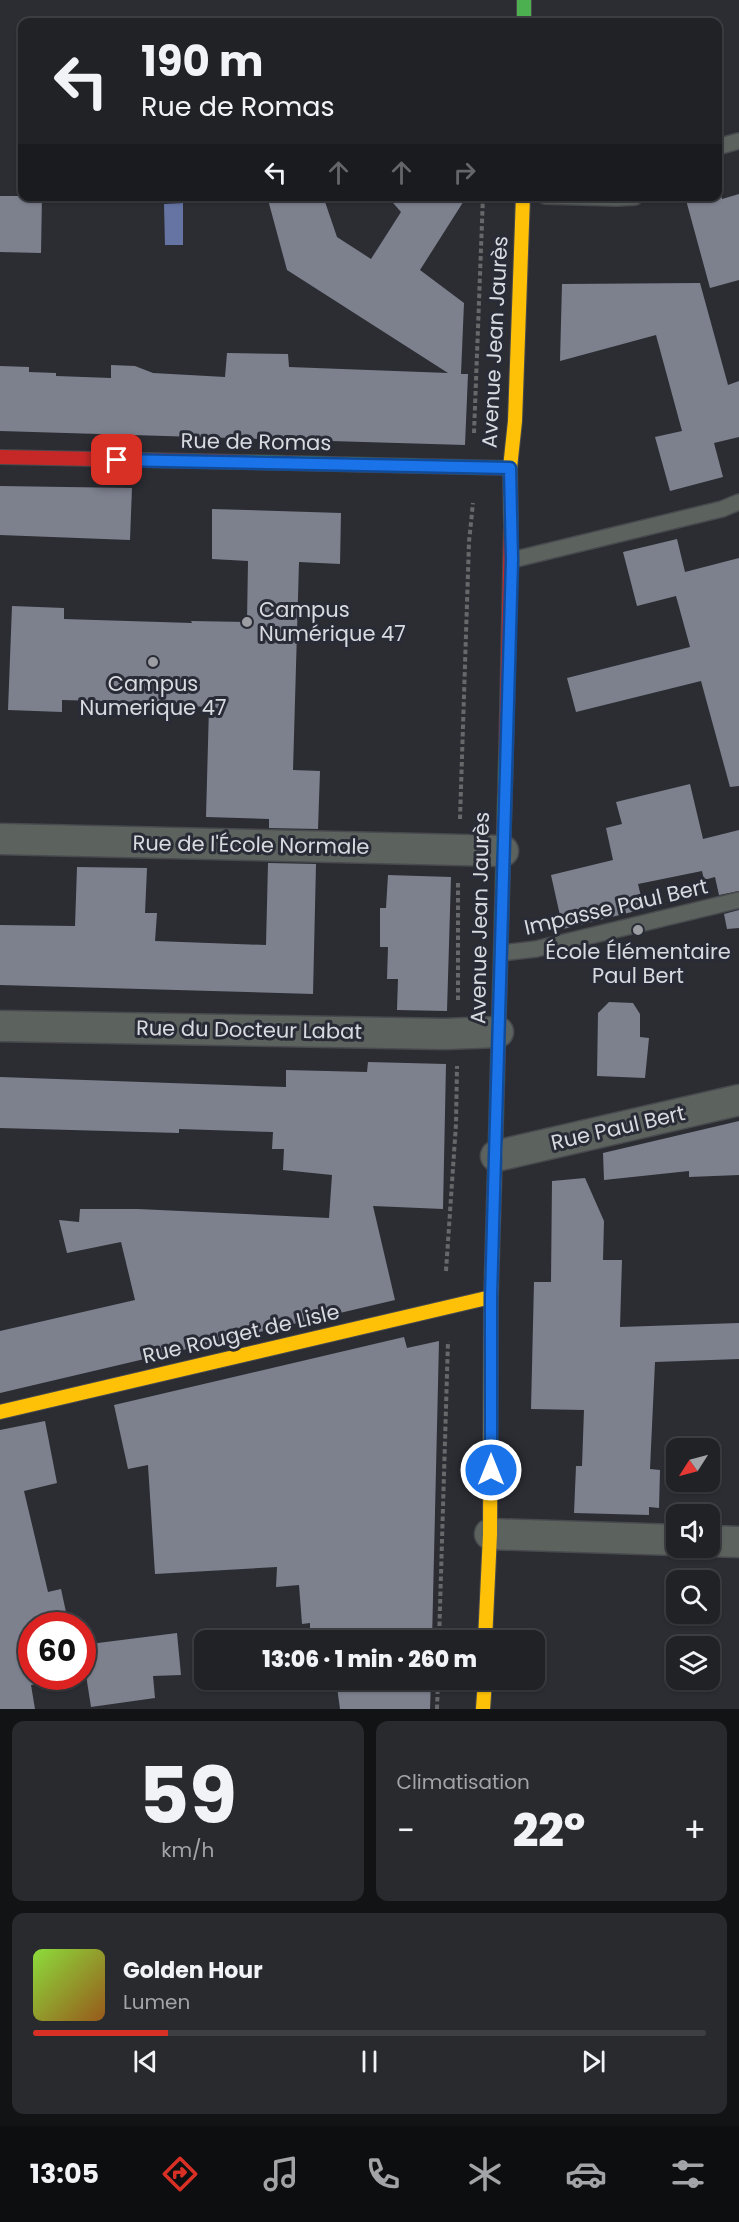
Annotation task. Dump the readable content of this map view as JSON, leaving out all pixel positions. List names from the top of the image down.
{
  "streets": {
    "main road": ["Avenue Jean Jaurès", "Rue de Romas", "Rue Rouget de Lisle"],
    "street": ["Rue de l'École Normale", "Rue du Docteur Labat", "Rue Paul Bert"],
    "lane": ["Impasse Paul Bert"]
  },
  "crossings": [
    ["Avenue Jean Jaurès", "Rue de Romas"],
    ["Avenue Jean Jaurès", "Rue de l'École Normale"],
    ["Avenue Jean Jaurès", "Impasse Paul Bert"],
    ["Avenue Jean Jaurès", "Rue du Docteur Labat"],
    ["Avenue Jean Jaurès", "Rue Paul Bert"],
    ["Avenue Jean Jaurès", "Rue Rouget de Lisle"]
  ],
  "places": ["Campus Numérique 47", "Campus Numerique 47", "École Élémentaire Paul Bert"],
  "north": "bottom left",
  "page": {
    "turn": ["190 m", "Rue de Romas"],
    "limit": "60",
    "trip": "13:06 · 1 min · 260 m",
    "tile": [
      ["59", "km/h"],
      "Climatisation"
    ],
    "heat": ["−", "22°", "+"],
    "song": ["Golden Hour", "Lumen"],
    "tabs": "13:05"
  }
}
